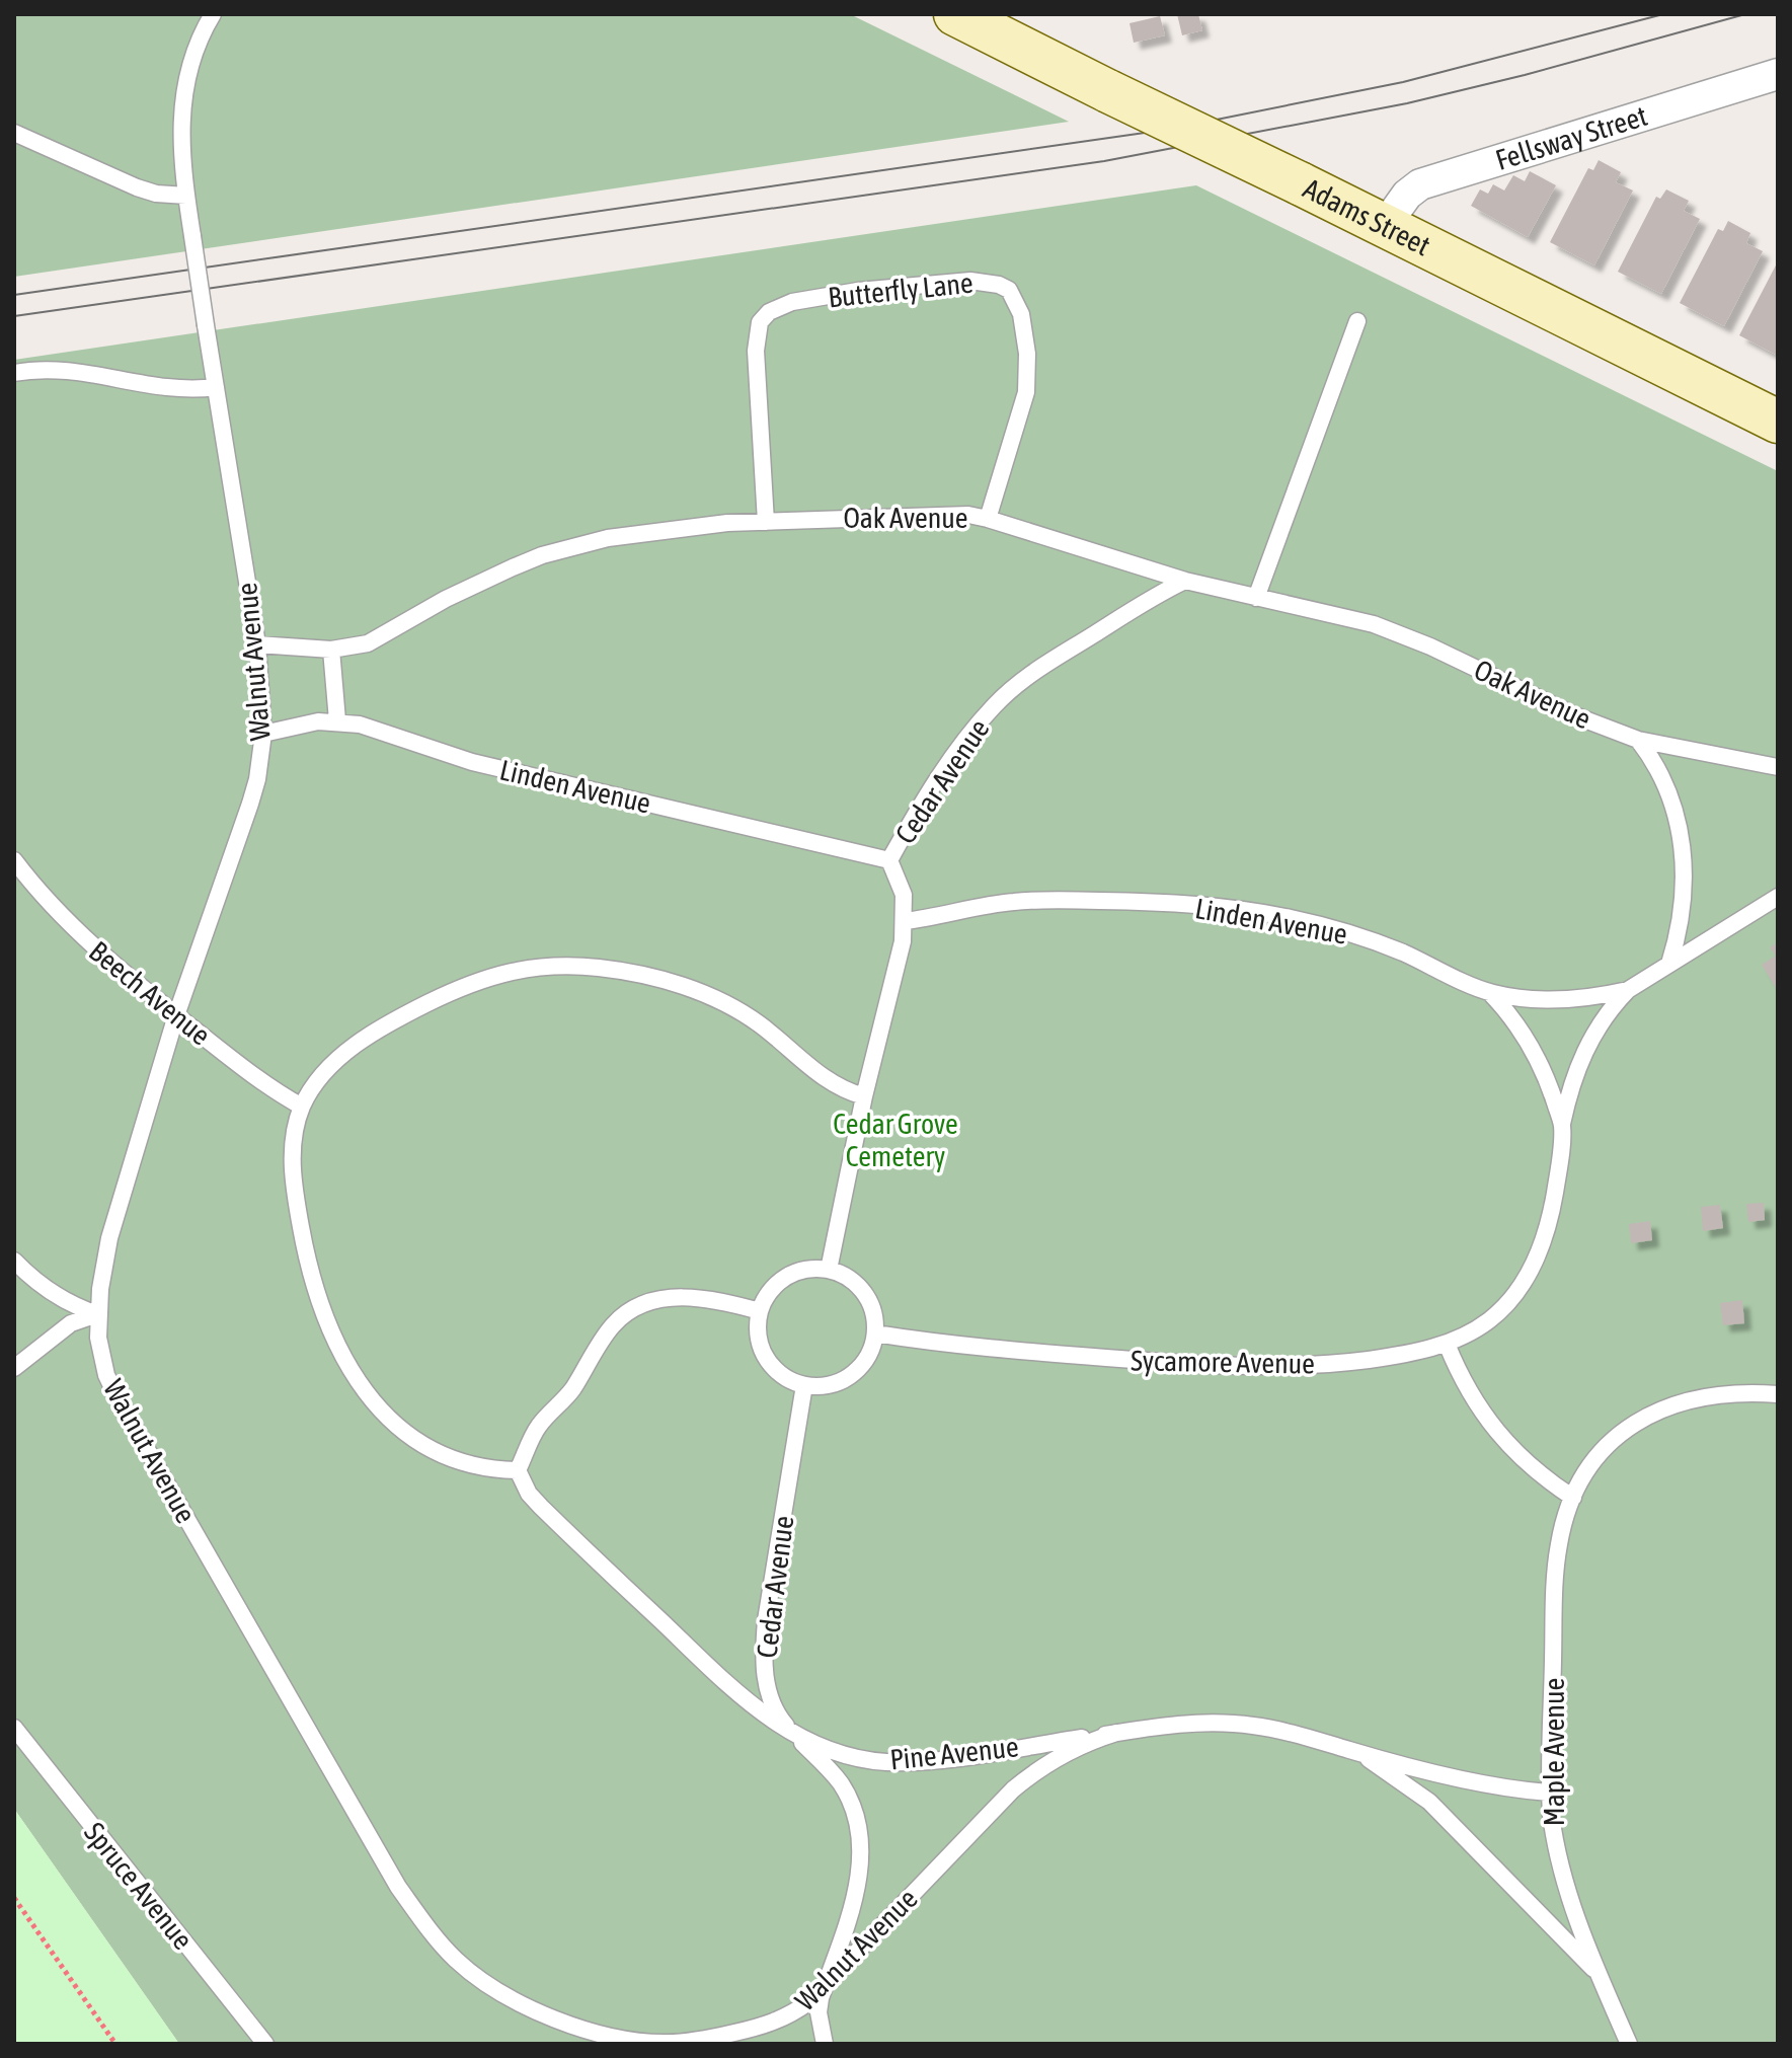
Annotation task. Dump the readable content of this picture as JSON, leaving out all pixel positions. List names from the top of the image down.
{
  "streets": {
    "main road": ["Adams Street"],
    "street": ["Fellsway Street"],
    "lane": [
      "Butterfly Lane",
      "Oak Avenue",
      "Walnut Avenue",
      "Cedar Avenue",
      "Linden Avenue",
      "Beech Avenue",
      "Sycamore Avenue",
      "Maple Avenue",
      "Pine Avenue",
      "Spruce Avenue"
    ]
  },
  "crossings": [
    ["Fellsway Street", "Adams Street"],
    ["Butterfly Lane", "Oak Avenue"],
    ["Oak Avenue", "Walnut Avenue"],
    ["Oak Avenue", "Cedar Avenue"],
    ["Walnut Avenue", "Cedar Avenue"],
    ["Walnut Avenue", "Linden Avenue"],
    ["Walnut Avenue", "Beech Avenue"],
    ["Walnut Avenue", "Pine Avenue"],
    ["Cedar Avenue", "Linden Avenue"],
    ["Cedar Avenue", "Sycamore Avenue"],
    ["Cedar Avenue", "Pine Avenue"],
    ["Linden Avenue", "Sycamore Avenue"],
    ["Maple Avenue", "Pine Avenue"]
  ],
  "parks": ["Cedar Grove Cemetery"]
}
